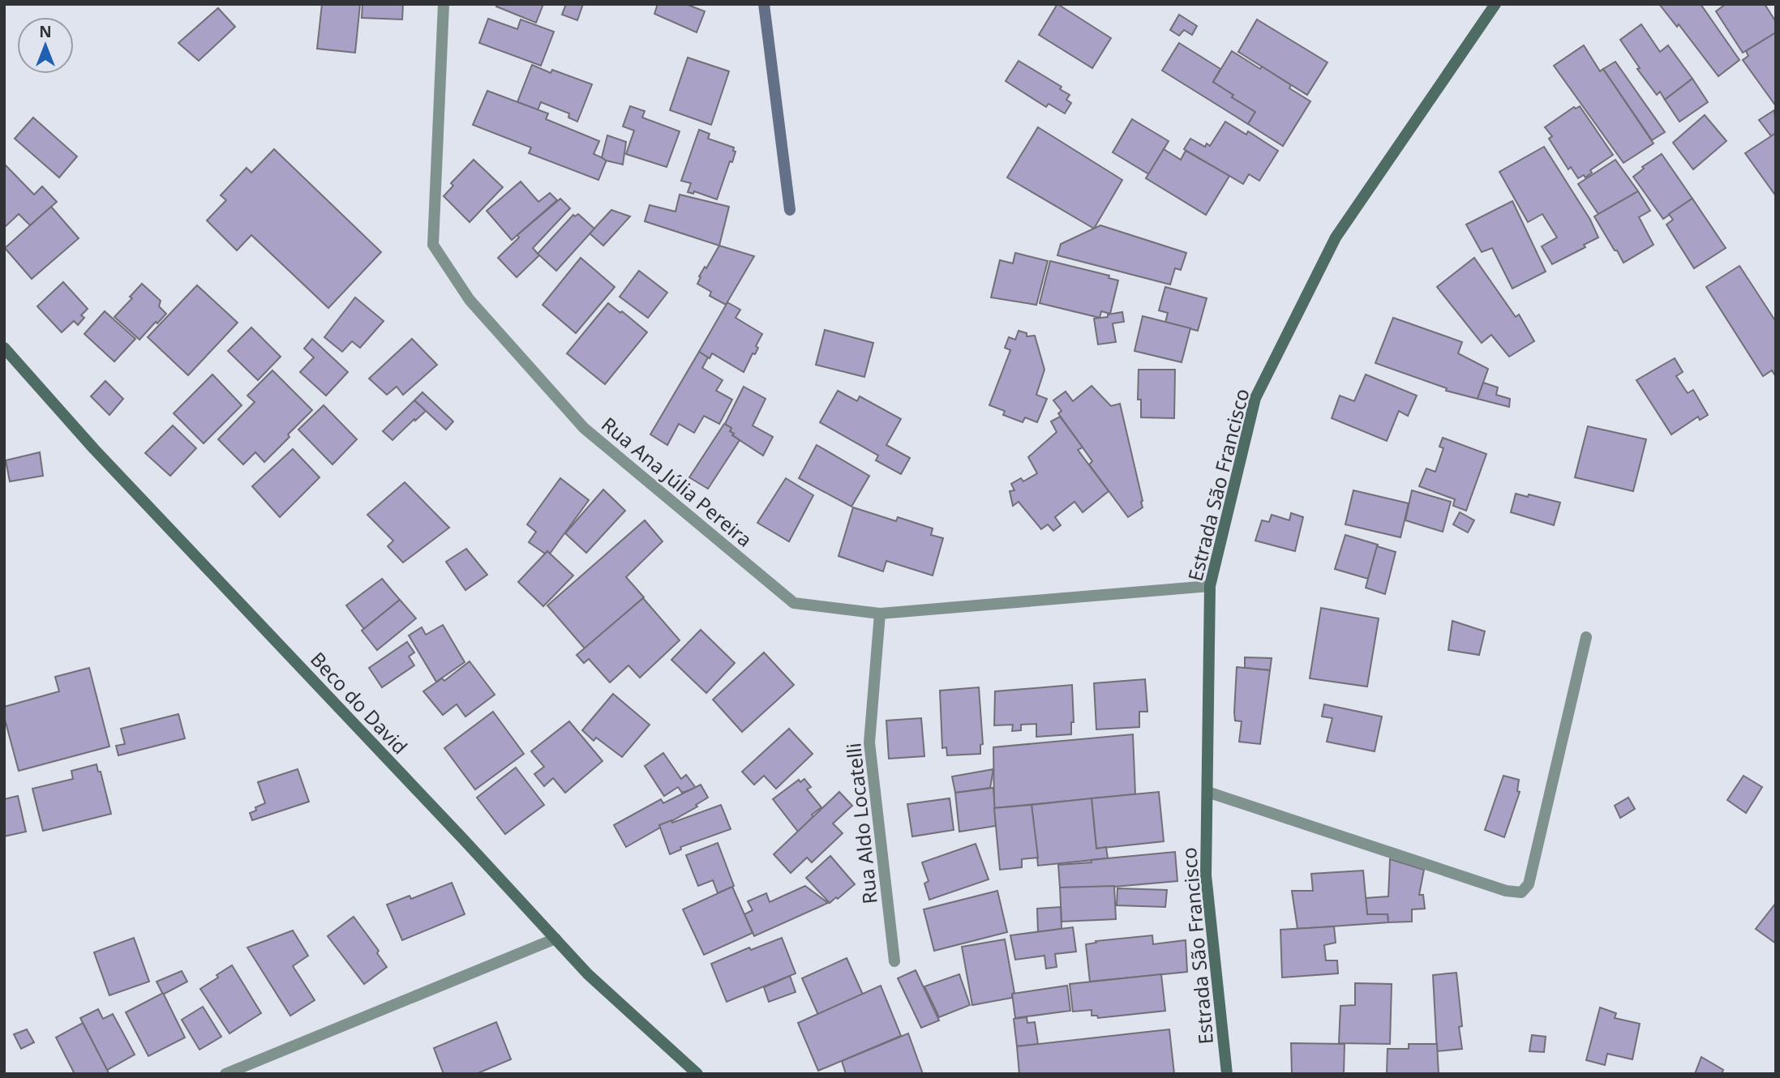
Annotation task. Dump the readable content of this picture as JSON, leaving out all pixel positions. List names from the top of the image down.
{
  "streets": {
    "main road": ["Estrada São Francisco", "Beco do David"],
    "street": ["Rua Ana Júlia Pereira", "Rua Aldo Locatelli"]
  },
  "crossings": [
    ["Rua Ana Júlia Pereira", "Estrada São Francisco"],
    ["Rua Ana Júlia Pereira", "Rua Aldo Locatelli"]
  ],
  "north": "top"
}
